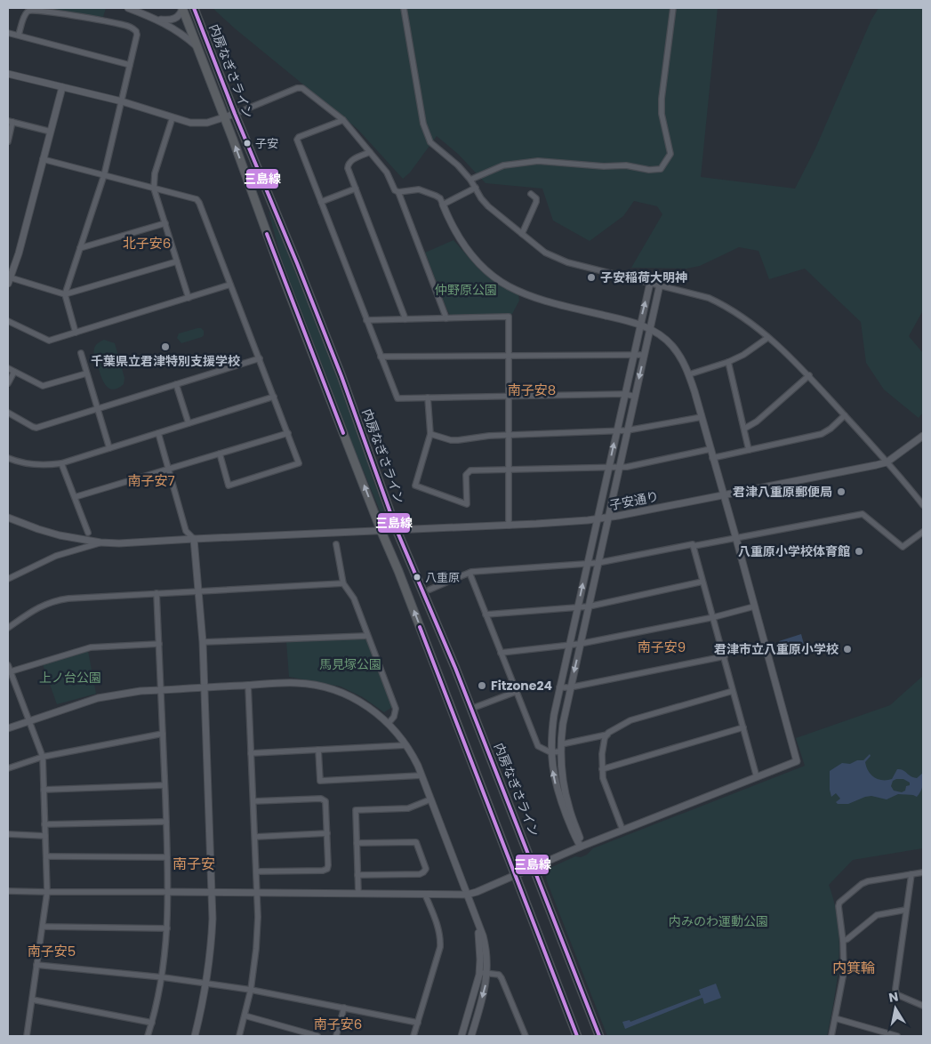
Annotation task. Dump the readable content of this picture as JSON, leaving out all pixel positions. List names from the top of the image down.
{
  "streets": {
    "highway": ["内房なぎさライン"],
    "street": ["子安通り"]
  },
  "crossings": [
    ["内房なぎさライン", "子安通り"]
  ],
  "districts": [
    "北子安6",
    "南子安8",
    "南子安7",
    "南子安9",
    "南子安",
    "南子安5",
    "内箕輪",
    "南子安6"
  ],
  "parks": [
    "仲野原公園",
    "馬見塚公園",
    "上ノ台公園",
    "内みのわ運動公園"
  ],
  "places": [
    "子安",
    "子安稲荷大明神",
    "千葉県立君津特別支援学校",
    "君津八重原郵便局",
    "八重原小学校体育館",
    "八重原",
    "君津市立八重原小学校",
    "Fitzone24"
  ],
  "lines": ["transit line 三島線"],
  "north": "top"
}
